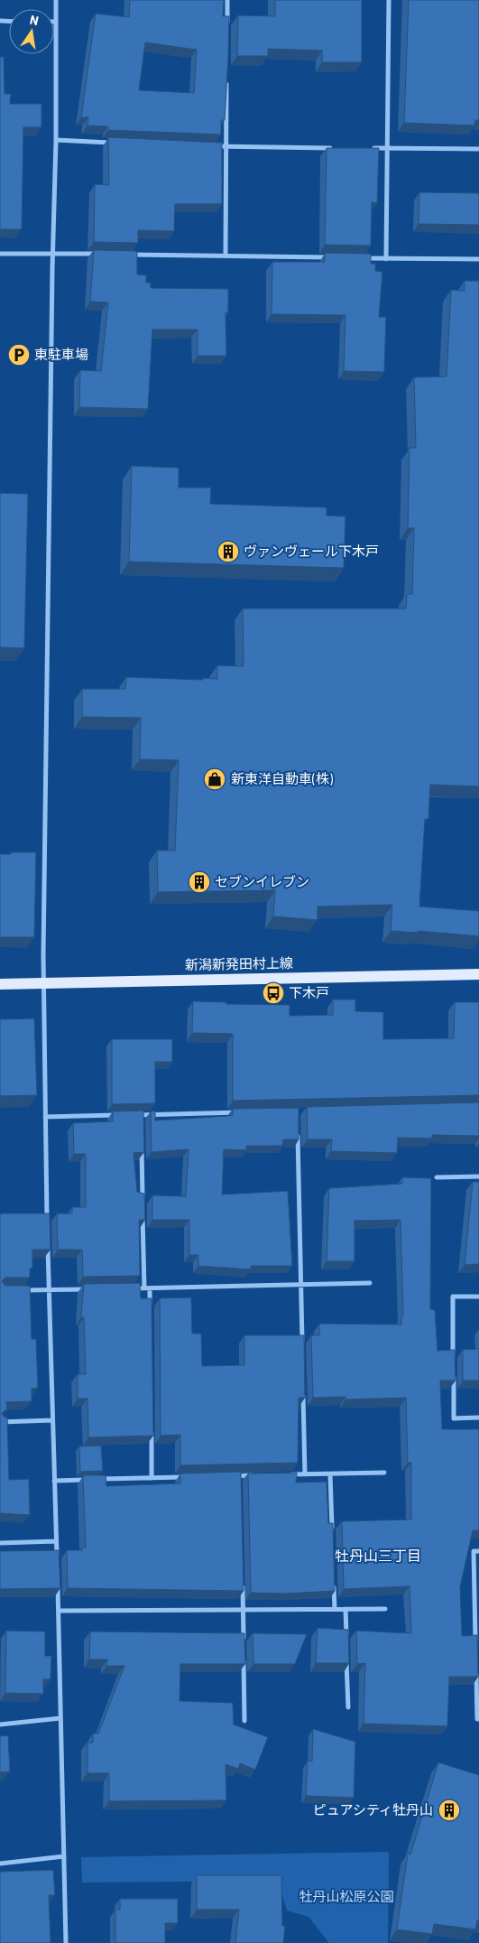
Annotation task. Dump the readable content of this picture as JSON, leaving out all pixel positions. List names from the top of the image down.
{
  "streets": {
    "main road": ["新潟新発田村上線"]
  },
  "districts": ["牡丹山三丁目"],
  "parks": ["牡丹山松原公園"],
  "places": {
    "parking": ["東駐車場"],
    "building": ["ヴァンヴェール下木戸", "セブンイレブン", "ピュアシティ牡丹山"],
    "shop": ["新東洋自動車(株)"],
    "bus stop": ["下木戸"]
  },
  "north": "top"
}
